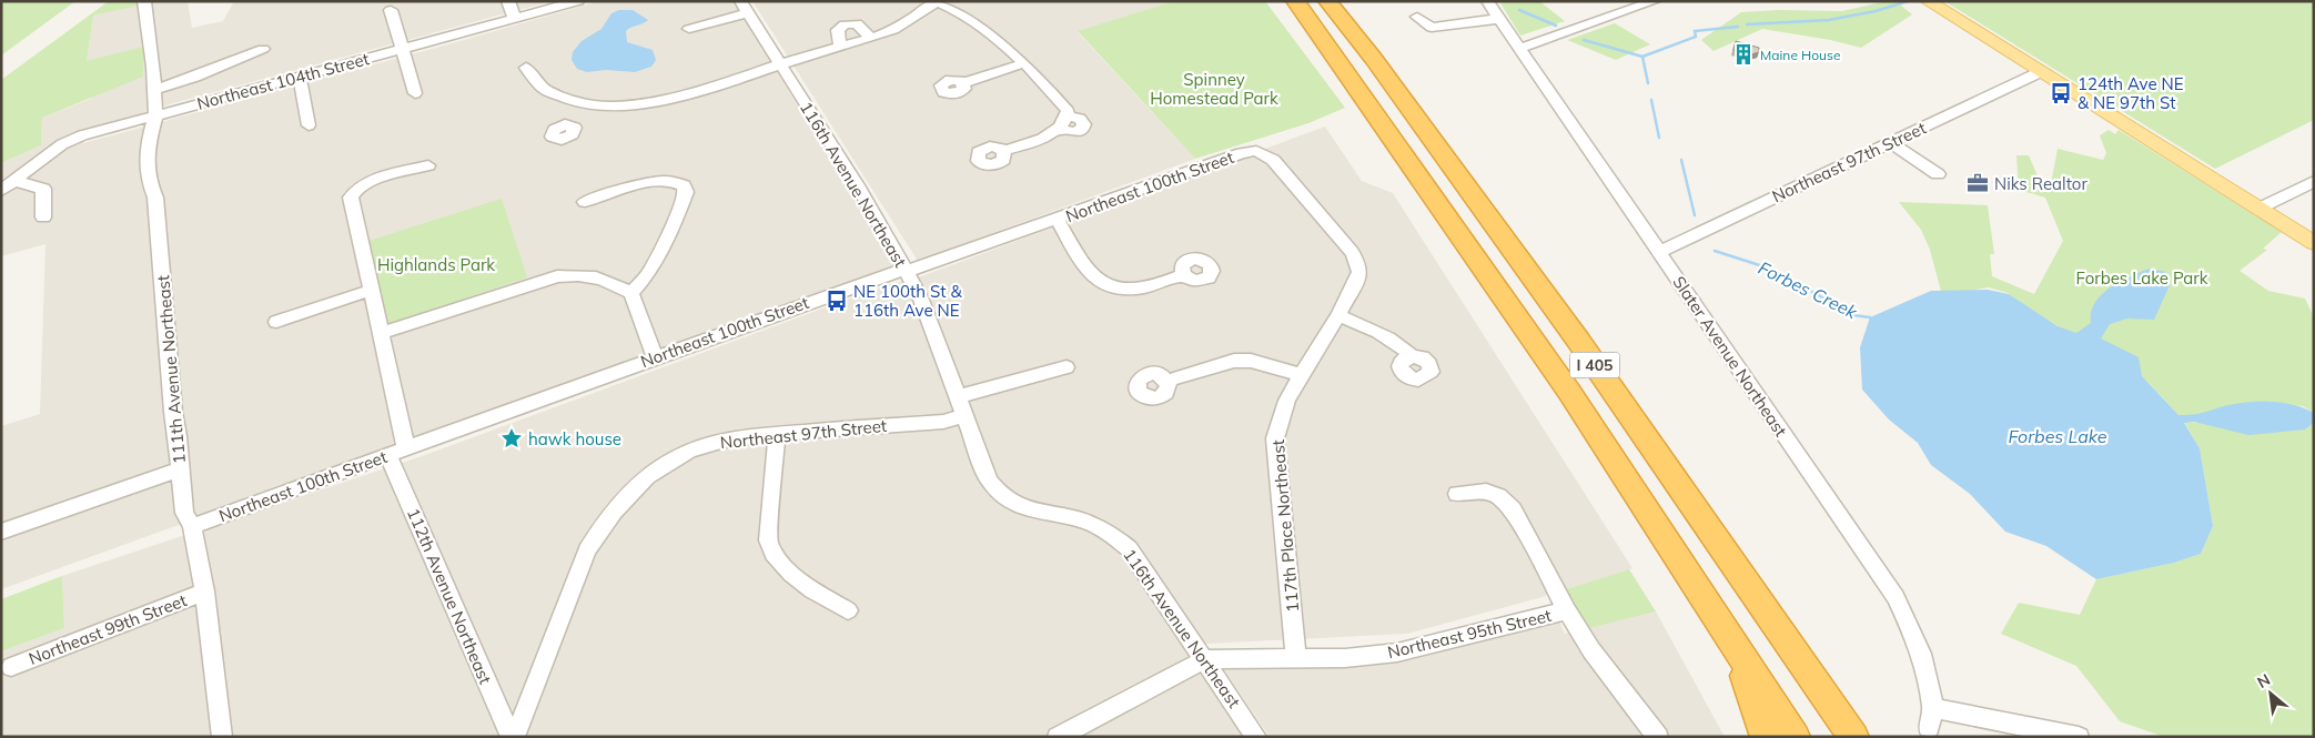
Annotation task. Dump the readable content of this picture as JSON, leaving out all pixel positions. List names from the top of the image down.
{
  "streets": {
    "highway": ["I 405"],
    "street": [
      "Northeast 104th Street",
      "Northeast 97th Street",
      "116th Avenue Northeast",
      "Northeast 100th Street",
      "Slater Avenue Northeast",
      "111th Avenue Northeast",
      "117th Place Northeast",
      "112th Avenue Northeast",
      "Northeast 99th Street",
      "Northeast 95th Street"
    ]
  },
  "crossings": [
    ["Northeast 104th Street", "111th Avenue Northeast"],
    ["Northeast 97th Street", "116th Avenue Northeast"],
    ["Northeast 97th Street", "Slater Avenue Northeast"],
    ["Northeast 97th Street", "112th Avenue Northeast"],
    ["116th Avenue Northeast", "Northeast 100th Street"],
    ["116th Avenue Northeast", "Northeast 95th Street"],
    ["Northeast 100th Street", "111th Avenue Northeast"],
    ["Northeast 100th Street", "117th Place Northeast"],
    ["Northeast 100th Street", "112th Avenue Northeast"],
    ["111th Avenue Northeast", "Northeast 99th Street"],
    ["117th Place Northeast", "Northeast 95th Street"]
  ],
  "water": ["Forbes Creek", "Forbes Lake"],
  "parks": ["Spinney Homestead Park", "Highlands Park", "Forbes Lake Park"],
  "places": {
    "building": ["Maine House"],
    "bus stop": ["124th Ave NE & NE 97th St", "NE 100th St & 116th Ave NE"],
    "office": ["Niks Realtor"],
    "place": ["hawk house"]
  },
  "north": "top left"
}
